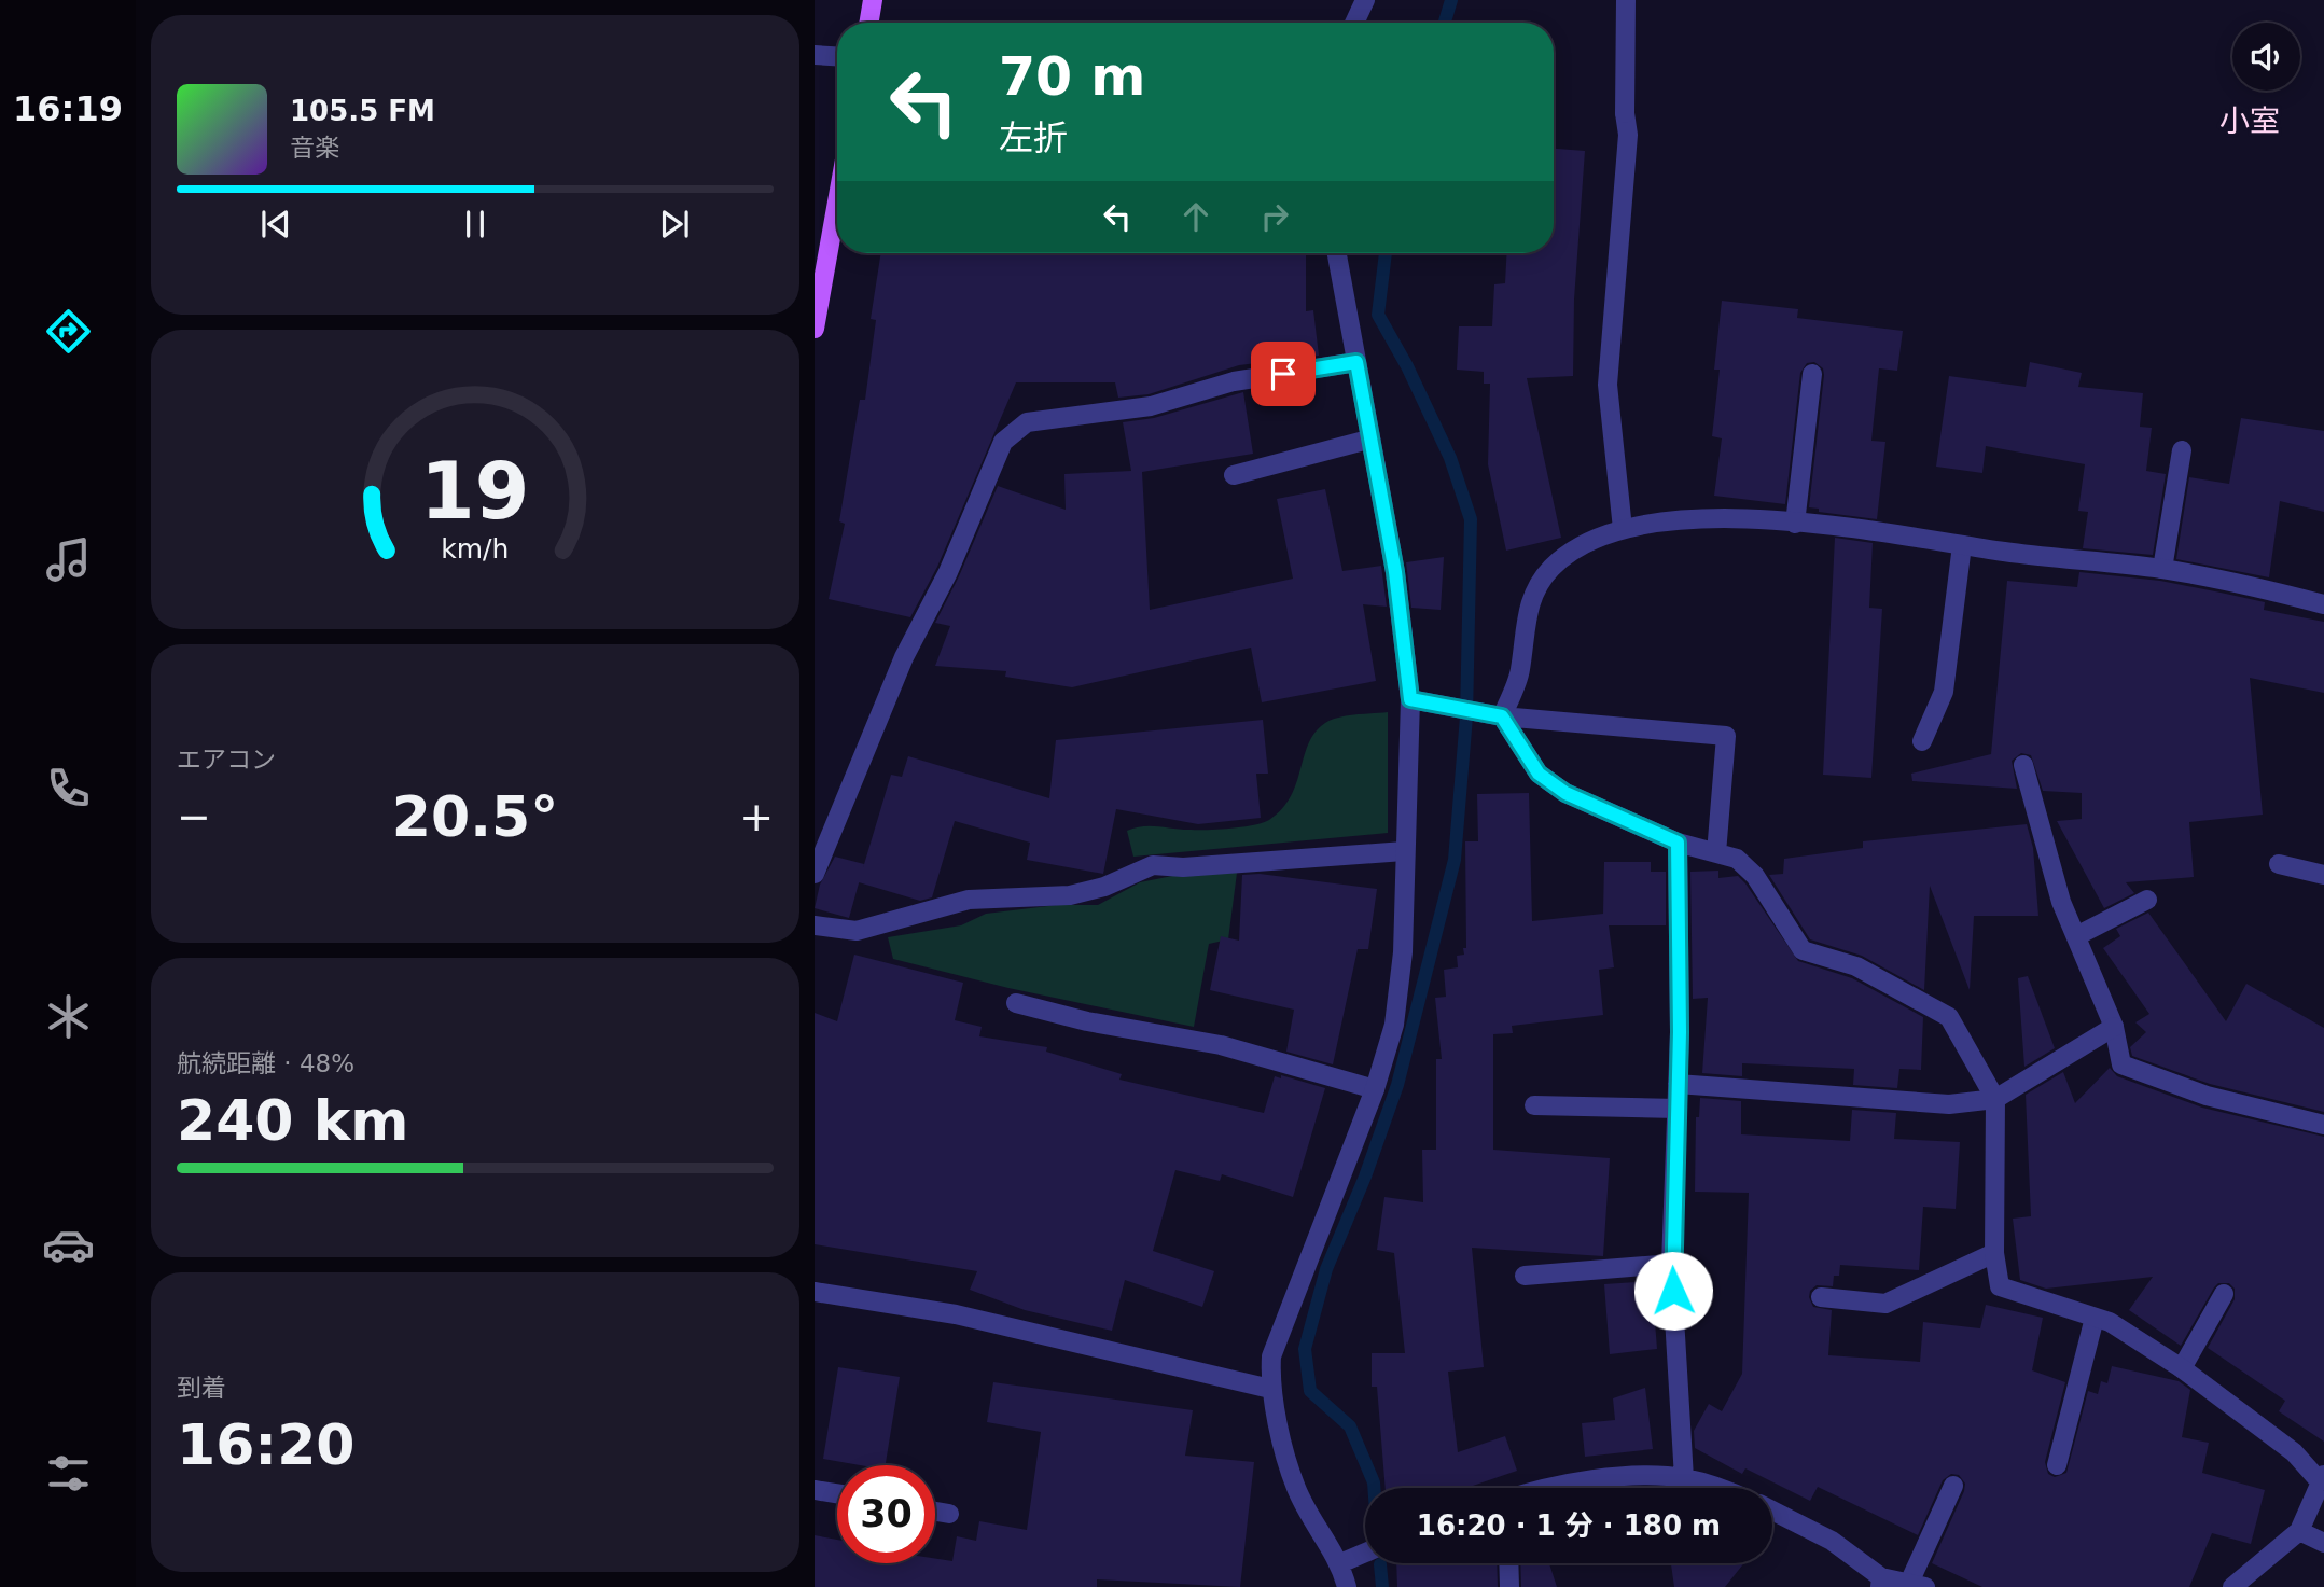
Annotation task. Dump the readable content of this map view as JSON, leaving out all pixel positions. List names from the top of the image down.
{
  "districts": ["小室"],
  "page": {
    "tabs": "16:19",
    "turn": ["70 m", "左折"],
    "song": ["105.5 FM", "音楽"],
    "tile": [
      "エアコン",
      ["航続距離 · 48%", "240 km"],
      ["到着", "16:20"]
    ],
    "heat": ["−", "20.5°", "+"],
    "limit": "30",
    "trip": "16:20 · 1 分 · 180 m",
    "gauge": ["19", "km/h"]
  }
}
